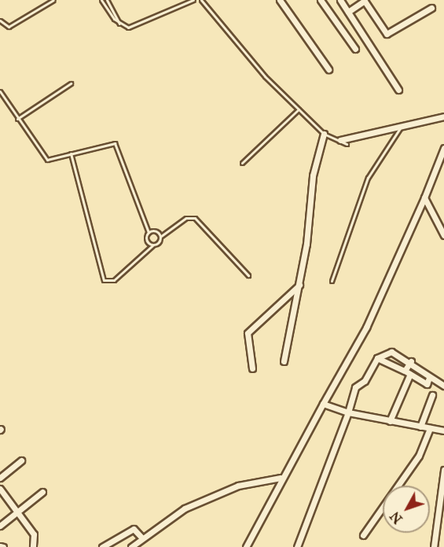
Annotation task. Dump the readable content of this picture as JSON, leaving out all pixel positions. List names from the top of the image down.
{
  "north": "bottom left"
}
